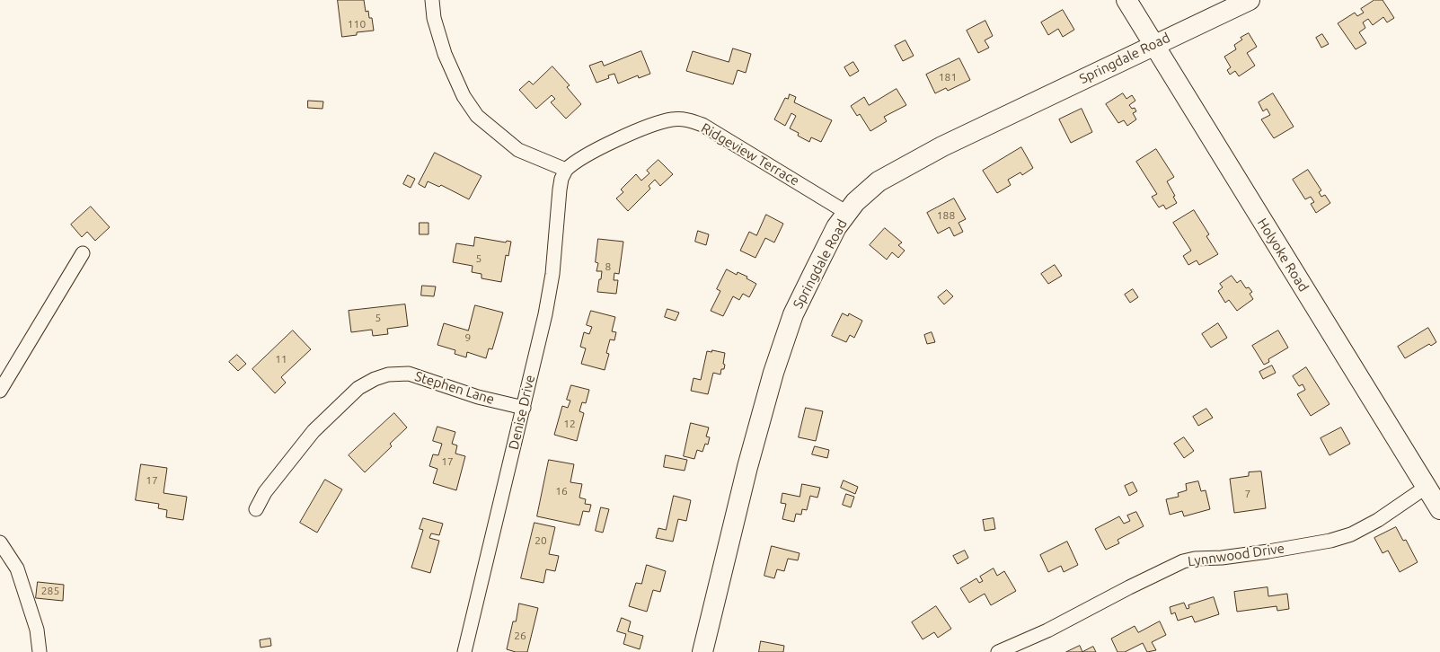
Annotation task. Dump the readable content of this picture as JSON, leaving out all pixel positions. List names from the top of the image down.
{
  "streets": {
    "street": [
      "Springdale Road",
      "Ridgeview Terrace",
      "Holyoke Road",
      "Stephen Lane",
      "Denise Drive",
      "Lynnwood Drive"
    ]
  },
  "crossings": [
    ["Springdale Road", "Ridgeview Terrace"],
    ["Springdale Road", "Holyoke Road"],
    ["Ridgeview Terrace", "Denise Drive"],
    ["Holyoke Road", "Lynnwood Drive"],
    ["Stephen Lane", "Denise Drive"]
  ],
  "house_numbers": [
    "110",
    "181",
    "188",
    "5",
    "8",
    "5",
    "9",
    "11",
    "12",
    "17",
    "17",
    "16",
    "7",
    "20",
    "285",
    "26"
  ]
}
